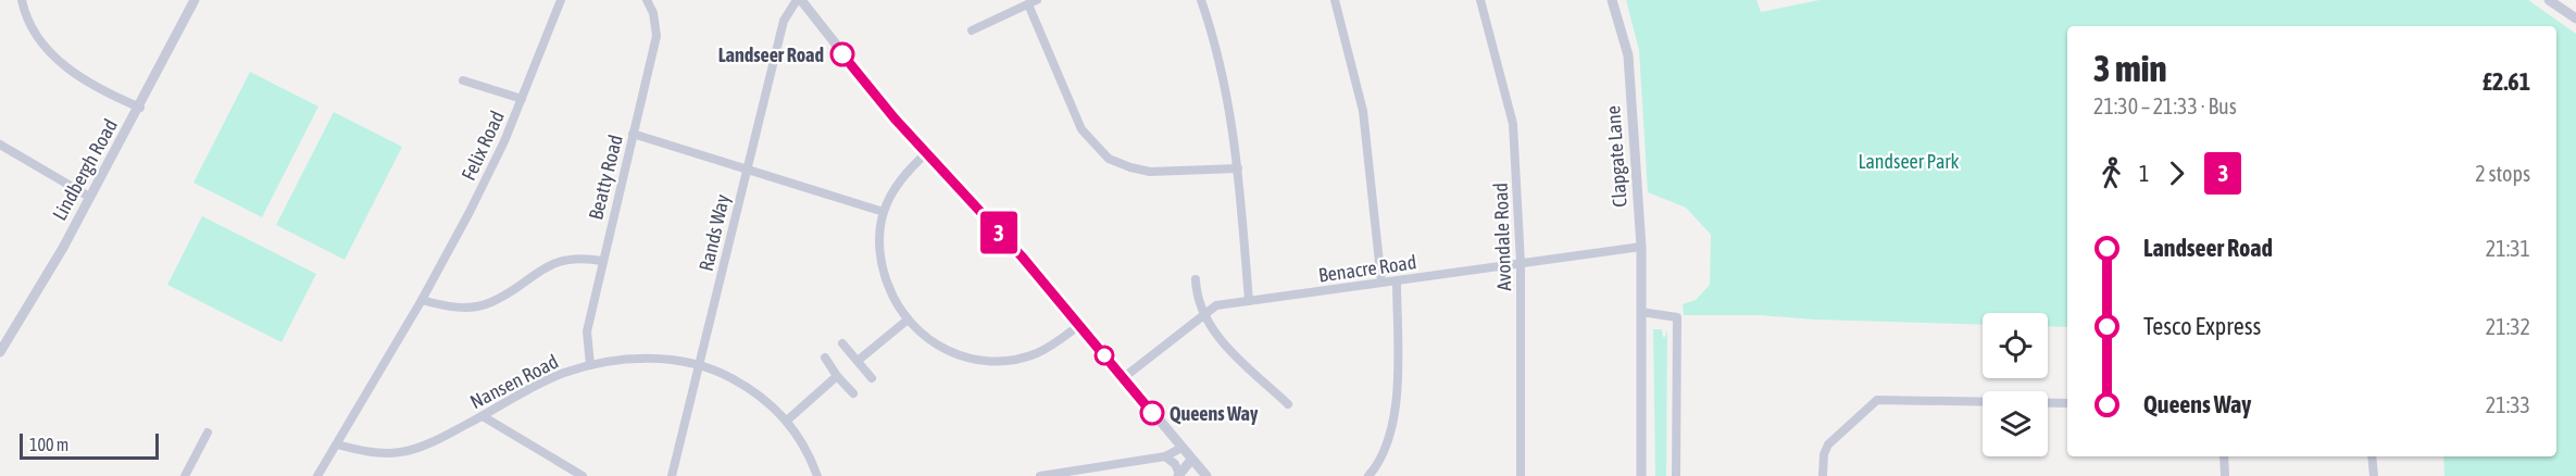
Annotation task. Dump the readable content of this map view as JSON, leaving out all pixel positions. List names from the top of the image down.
{
  "streets": {
    "street": [
      "Felix Road",
      "Clapgate Lane",
      "Lindbergh Road",
      "Beatty Road",
      "Rands Way",
      "Avondale Road",
      "Benacre Road",
      "Nansen Road"
    ]
  },
  "crossings": [
    ["Felix Road", "Nansen Road"],
    ["Clapgate Lane", "Benacre Road"],
    ["Beatty Road", "Nansen Road"],
    ["Rands Way", "Nansen Road"],
    ["Avondale Road", "Benacre Road"]
  ],
  "parks": ["Landseer Park"],
  "places": ["Landseer Road", "Queens Way"],
  "lines": ["bus line 3"],
  "scale_bar": "100 m",
  "page": {
    "on_map": "3",
    "heading": ["3 min", "21:30 – 21:33 · Bus", "£2.61"],
    "legs": ["1", "3", "2 stops"],
    "list": [
      {
        "name": "Landseer Road",
        "value": "21:31"
      },
      {
        "name": "Tesco Express",
        "value": "21:32"
      },
      {
        "name": "Queens Way",
        "value": "21:33"
      }
    ],
    "scale": "100 m"
  }
}
